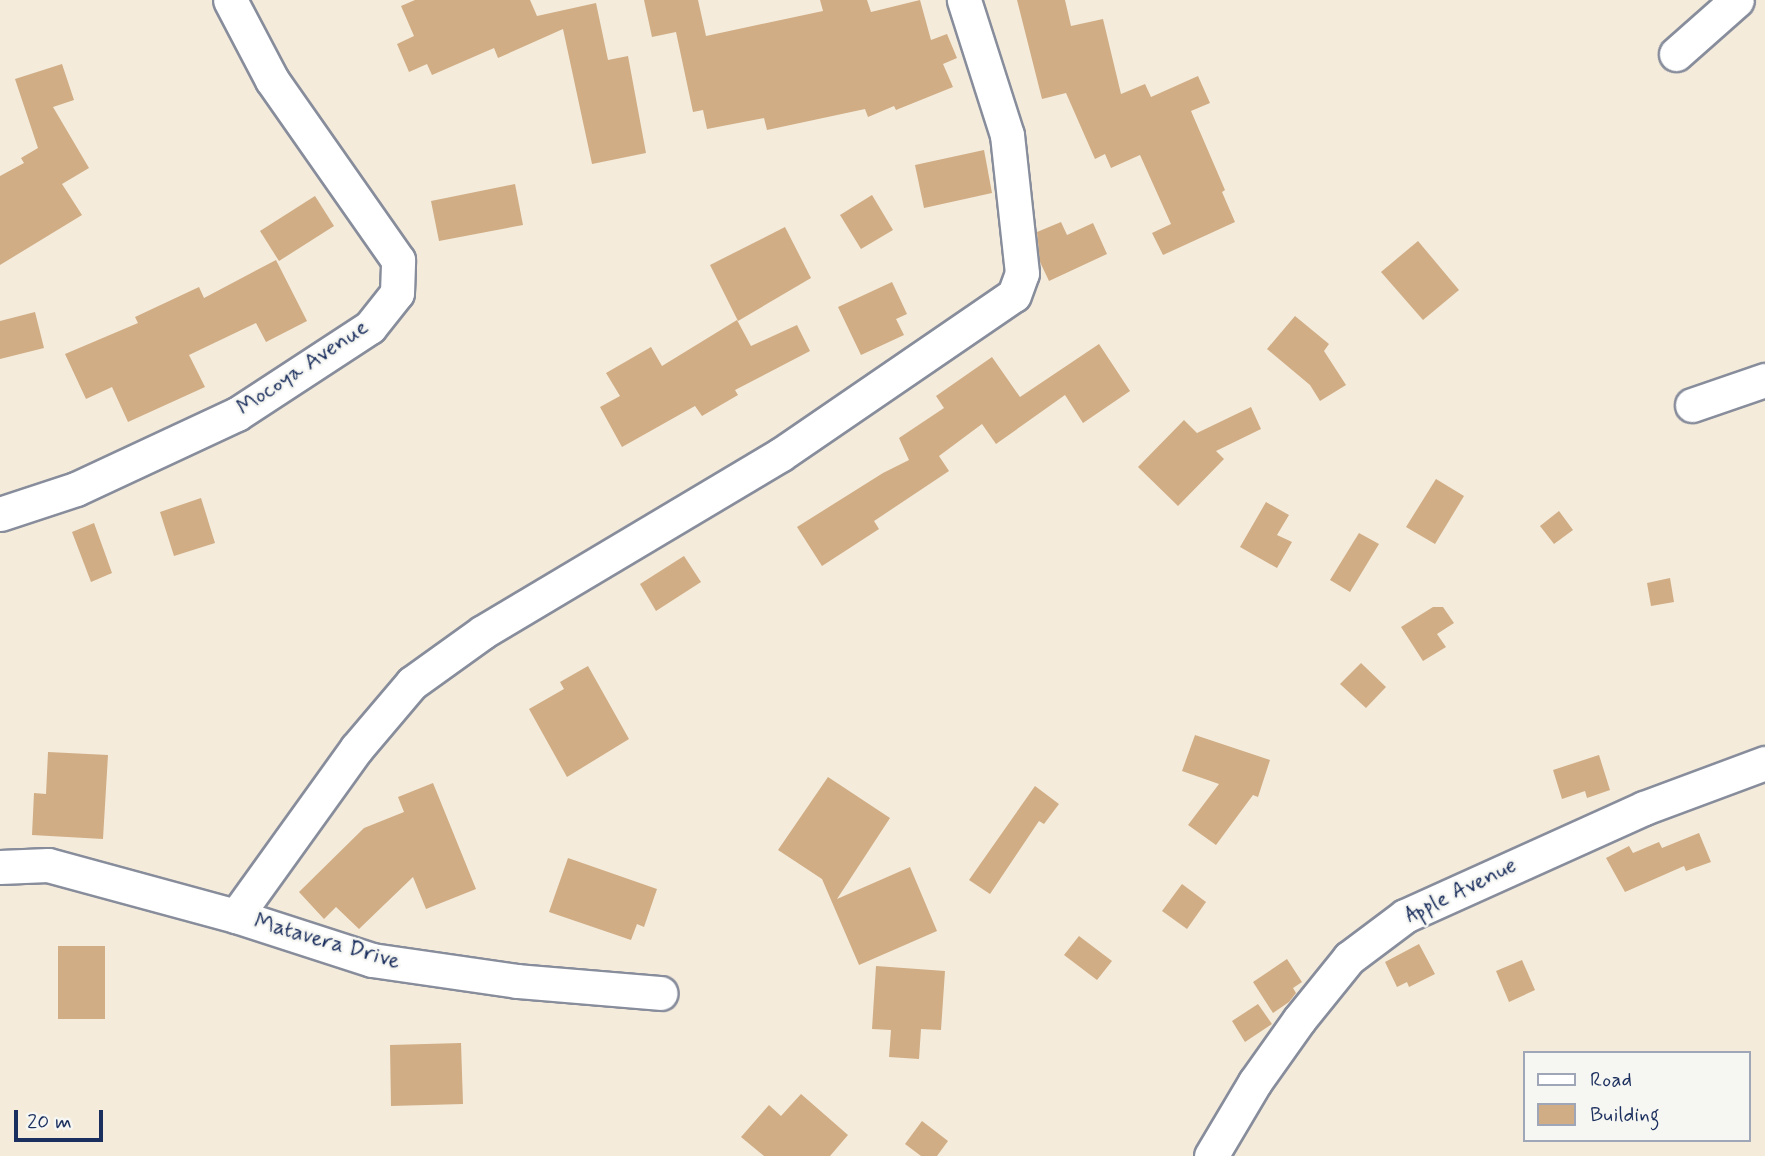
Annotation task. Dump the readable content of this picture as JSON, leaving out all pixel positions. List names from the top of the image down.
{
  "streets": {
    "street": ["Mocoya Avenue", "Apple Avenue", "Matavera Drive"]
  },
  "legend": ["Road", "Building"],
  "scale_bar": "20 m"
}
